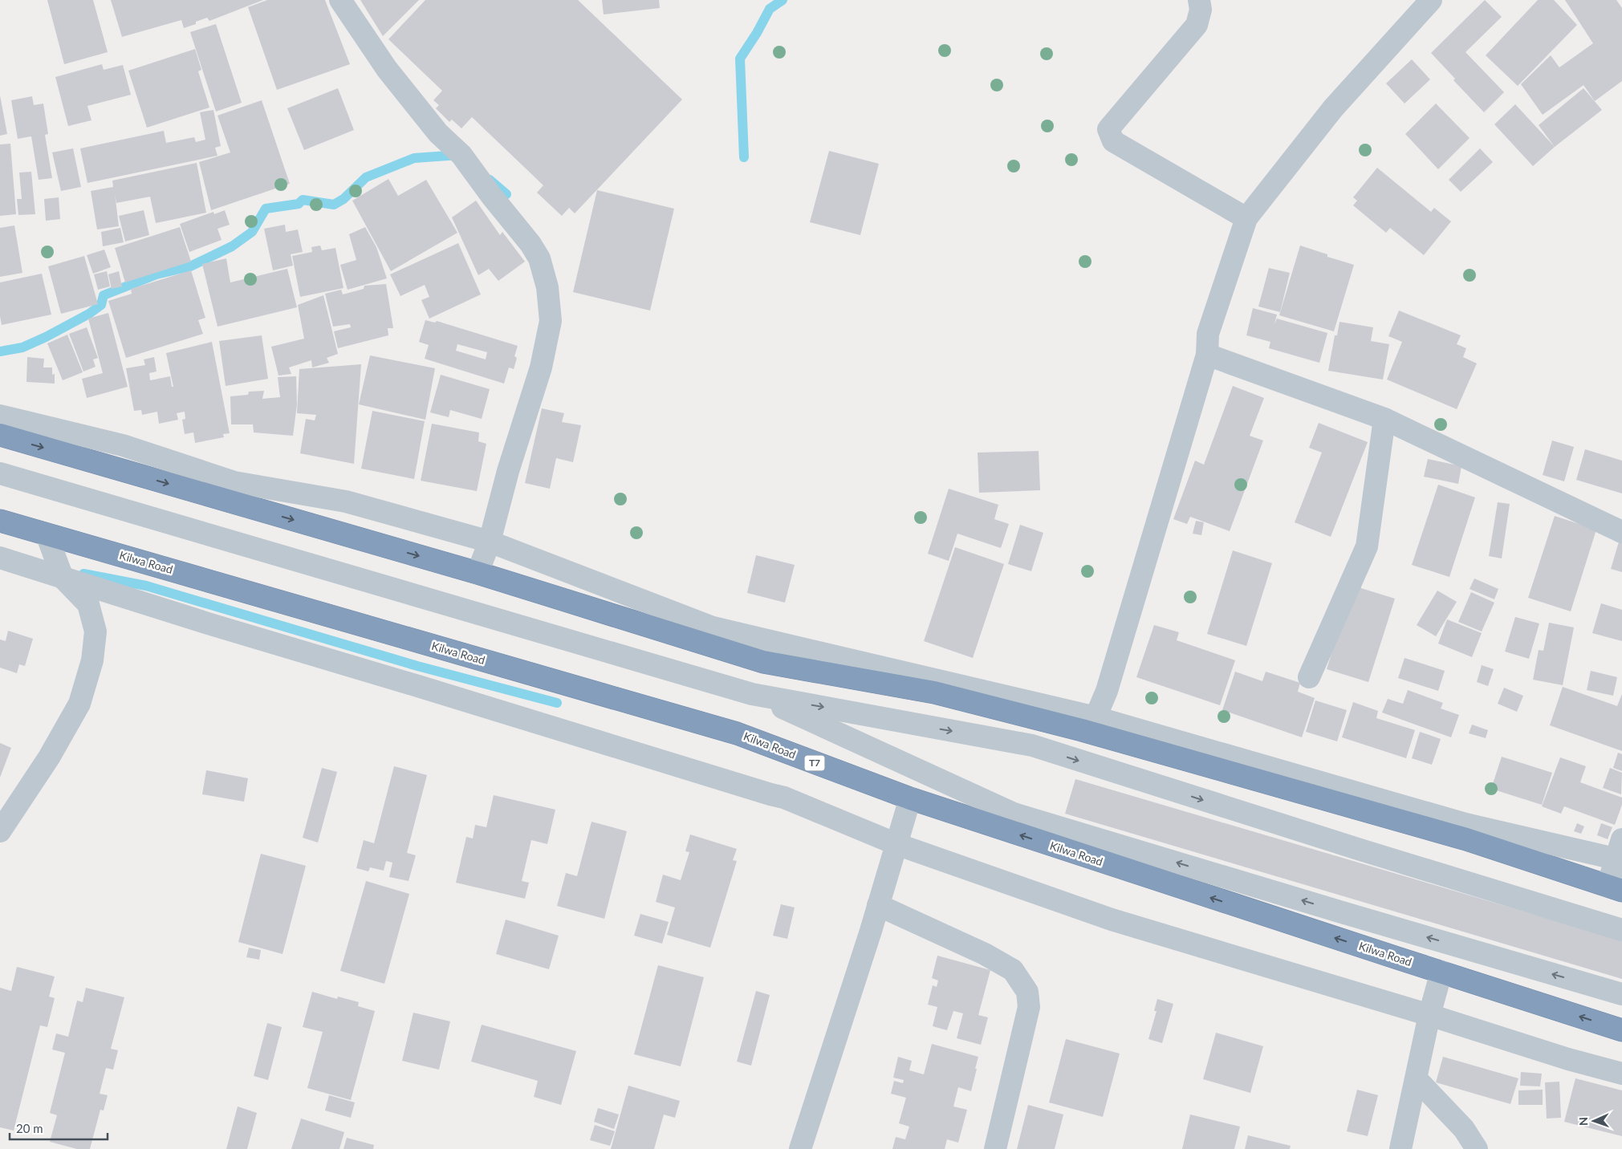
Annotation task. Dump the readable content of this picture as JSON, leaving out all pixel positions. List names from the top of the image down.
{
  "streets": {
    "highway": ["Kilwa Road", "T7"]
  },
  "scale_bar": "20 m",
  "north": "left"
}
